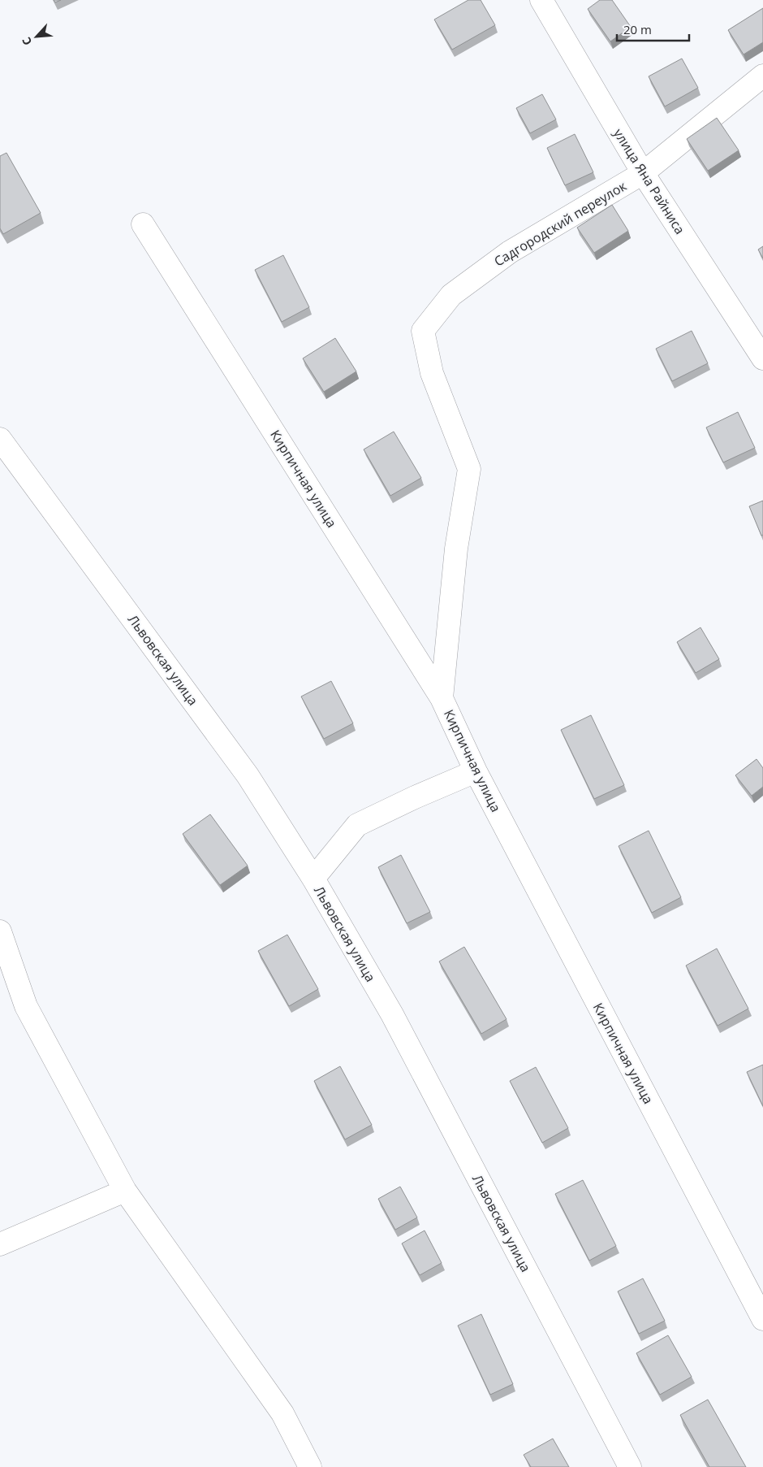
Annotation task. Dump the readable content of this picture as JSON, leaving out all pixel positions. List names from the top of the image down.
{
  "streets": {
    "street": [
      "улица Яна Райниса",
      "Садгородский переулок",
      "Кирпичная улица",
      "Львовская улица"
    ]
  },
  "crossings": [
    ["улица Яна Райниса", "Садгородский переулок"],
    ["Садгородский переулок", "Кирпичная улица"]
  ],
  "scale_bar": "20 m",
  "north": "bottom left"
}
